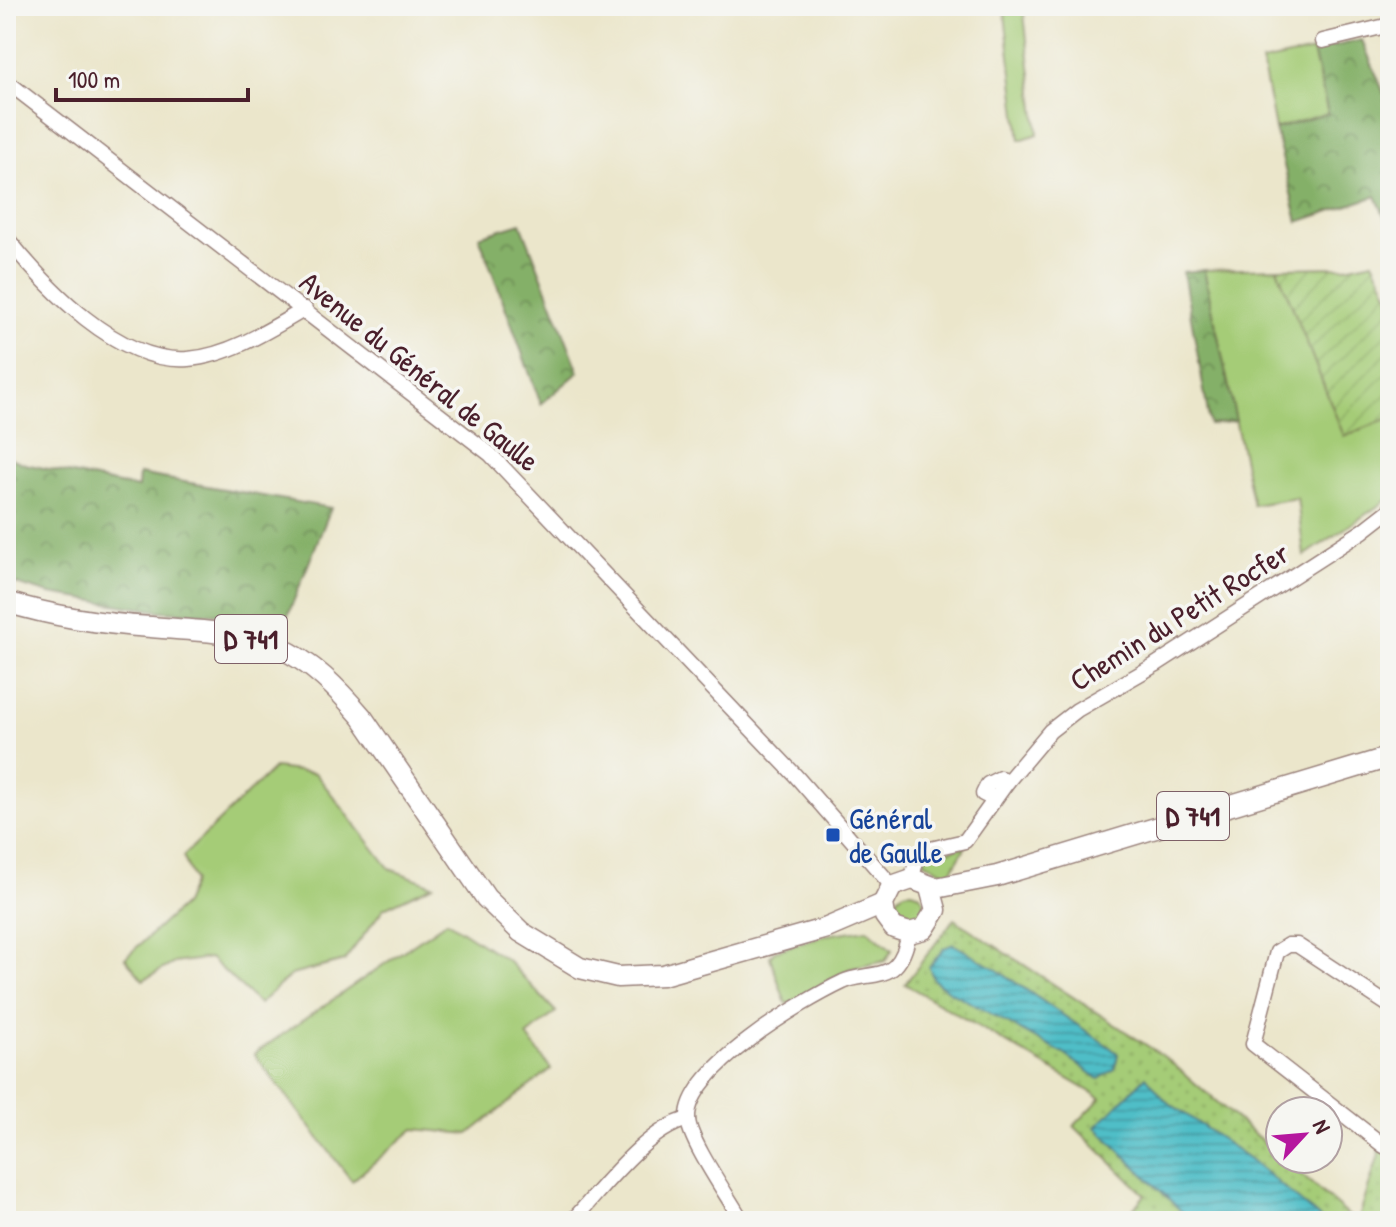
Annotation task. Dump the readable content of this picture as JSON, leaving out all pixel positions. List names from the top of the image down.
{
  "streets": {
    "main road": ["D 741"],
    "street": ["Avenue du Général de Gaulle", "Chemin du Petit Rocfer"]
  },
  "crossings": [
    ["Avenue du Général de Gaulle", "Chemin du Petit Rocfer"],
    ["Avenue du Général de Gaulle", "D 741"],
    ["Chemin du Petit Rocfer", "D 741"]
  ],
  "places": {
    "transit": ["Général de Gaulle"]
  },
  "scale_bar": "100 m",
  "north": "top right"
}
